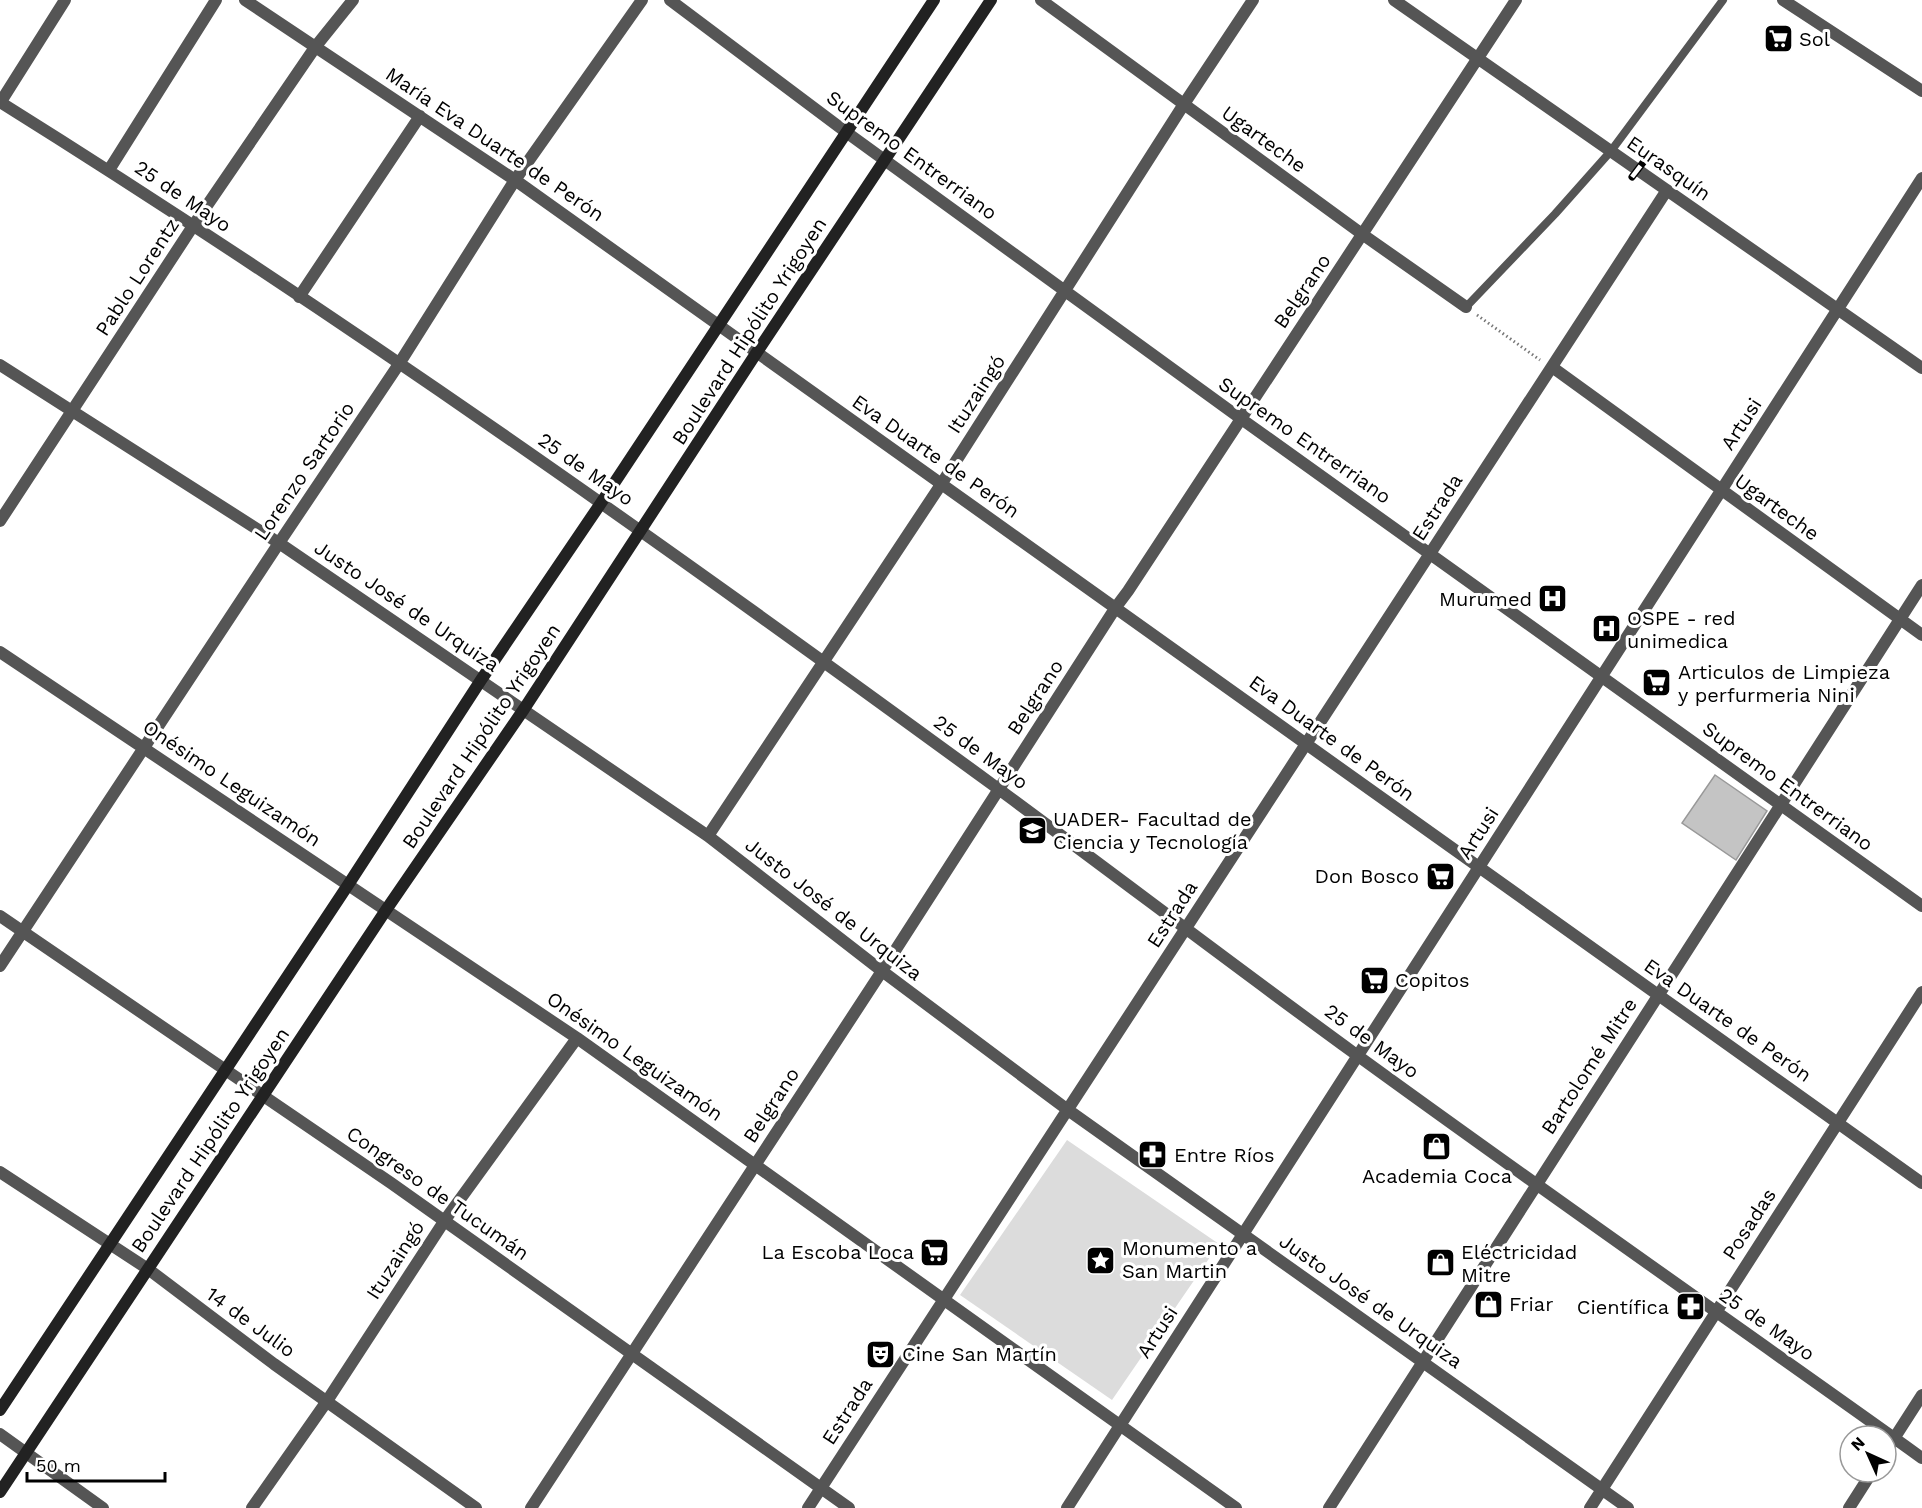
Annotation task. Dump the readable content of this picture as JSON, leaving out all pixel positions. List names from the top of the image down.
{
  "streets": {
    "main road": ["Boulevard Hipólito Yrigoyen"],
    "street": [
      "Ugarteche",
      "María Eva Duarte de Perón",
      "Supremo Entrerriano",
      "Eurasquín",
      "25 de Mayo",
      "Pablo Lorentz",
      "Belgrano",
      "Ituzaingó",
      "Artusi",
      "Eva Duarte de Perón",
      "Lorenzo Sartorio",
      "Estrada",
      "Justo José de Urquiza",
      "Onésimo Leguizamón",
      "Bartolomé Mitre",
      "Congreso de Tucumán",
      "Posadas",
      "14 de Julio"
    ]
  },
  "crossings": [
    ["Ugarteche", "Belgrano"],
    ["Ugarteche", "Ituzaingó"],
    ["Ugarteche", "Artusi"],
    ["Ugarteche", "Estrada"],
    ["Ugarteche", "Bartolomé Mitre"],
    ["María Eva Duarte de Perón", "Pablo Lorentz"],
    ["María Eva Duarte de Perón", "Boulevard Hipólito Yrigoyen"],
    ["María Eva Duarte de Perón", "Eva Duarte de Perón"],
    ["María Eva Duarte de Perón", "Lorenzo Sartorio"],
    ["Supremo Entrerriano", "Belgrano"],
    ["Supremo Entrerriano", "Boulevard Hipólito Yrigoyen"],
    ["Supremo Entrerriano", "Ituzaingó"],
    ["Supremo Entrerriano", "Artusi"],
    ["Supremo Entrerriano", "Estrada"],
    ["Supremo Entrerriano", "Bartolomé Mitre"],
    ["Eurasquín", "Belgrano"],
    ["Eurasquín", "Artusi"],
    ["Eurasquín", "Estrada"],
    ["25 de Mayo", "Pablo Lorentz"],
    ["25 de Mayo", "Belgrano"],
    ["25 de Mayo", "Boulevard Hipólito Yrigoyen"],
    ["25 de Mayo", "Ituzaingó"],
    ["25 de Mayo", "Artusi"],
    ["25 de Mayo", "Lorenzo Sartorio"],
    ["25 de Mayo", "Estrada"],
    ["25 de Mayo", "Bartolomé Mitre"],
    ["25 de Mayo", "Posadas"],
    ["Pablo Lorentz", "Justo José de Urquiza"],
    ["Belgrano", "Eva Duarte de Perón"],
    ["Belgrano", "Justo José de Urquiza"],
    ["Belgrano", "Onésimo Leguizamón"],
    ["Belgrano", "Congreso de Tucumán"],
    ["Boulevard Hipólito Yrigoyen", "Eva Duarte de Perón"],
    ["Boulevard Hipólito Yrigoyen", "Justo José de Urquiza"],
    ["Boulevard Hipólito Yrigoyen", "Onésimo Leguizamón"],
    ["Boulevard Hipólito Yrigoyen", "Congreso de Tucumán"],
    ["Boulevard Hipólito Yrigoyen", "14 de Julio"],
    ["Ituzaingó", "Eva Duarte de Perón"],
    ["Ituzaingó", "Justo José de Urquiza"],
    ["Ituzaingó", "Onésimo Leguizamón"],
    ["Ituzaingó", "Congreso de Tucumán"],
    ["Ituzaingó", "14 de Julio"],
    ["Artusi", "Eva Duarte de Perón"],
    ["Artusi", "Justo José de Urquiza"],
    ["Artusi", "Onésimo Leguizamón"],
    ["Eva Duarte de Perón", "Estrada"],
    ["Eva Duarte de Perón", "Bartolomé Mitre"],
    ["Eva Duarte de Perón", "Posadas"],
    ["Lorenzo Sartorio", "Justo José de Urquiza"],
    ["Lorenzo Sartorio", "Onésimo Leguizamón"],
    ["Lorenzo Sartorio", "Congreso de Tucumán"],
    ["Estrada", "Justo José de Urquiza"],
    ["Estrada", "Onésimo Leguizamón"],
    ["Estrada", "Congreso de Tucumán"],
    ["Justo José de Urquiza", "Bartolomé Mitre"],
    ["Justo José de Urquiza", "Posadas"]
  ],
  "places": {
    "supermarket": [
      "Sol",
      "Articulos de Limpieza y perfurmeria Nini",
      "Don Bosco",
      "Copitos",
      "La Escoba Loca"
    ],
    "hospital": ["Murumed", "OSPE - red unimedica"],
    "school or university": ["UADER- Facultad de Ciencia y Tecnología"],
    "shop": ["Academia Coca", "Eléctricidad Mitre", "Friar"],
    "pharmacy": ["Entre Ríos", "Científica"],
    "place": ["Monumento a San Martin"],
    "theatre": ["Cine San Martín"]
  },
  "scale_bar": "50 m",
  "north": "top left"
}
